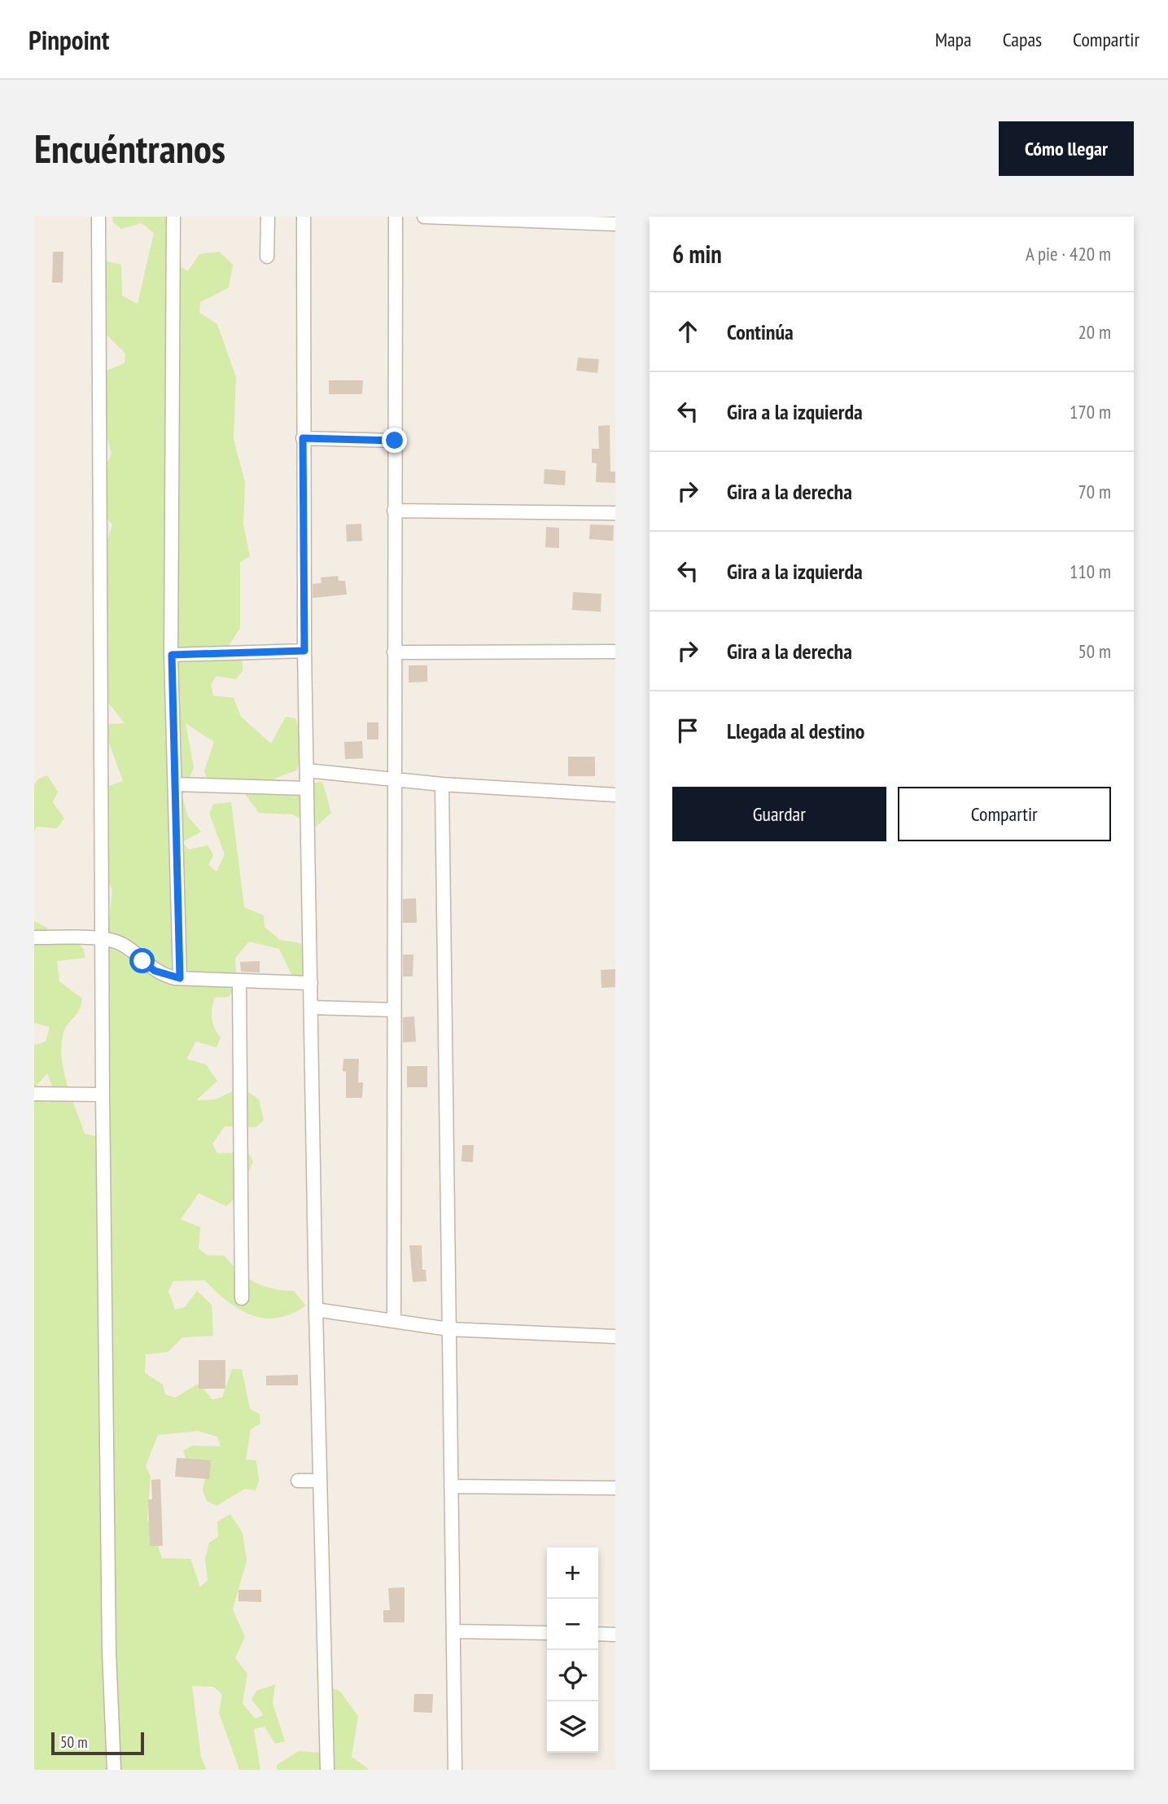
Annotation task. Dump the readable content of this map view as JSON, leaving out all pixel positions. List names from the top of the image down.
{
  "scale_bar": "50 m",
  "page": {
    "header": "Pinpoint",
    "nav": ["Mapa", "Capas", "Compartir"],
    "buttons": [
      "Cómo llegar",
      ["Guardar", "Compartir"]
    ],
    "title": "Encuéntranos",
    "heading": ["6 min", "A pie · 420 m"],
    "list": [
      ["Continúa", "20 m"],
      ["Gira a la izquierda", "170 m"],
      ["Gira a la derecha", "70 m"],
      ["Gira a la izquierda", "110 m"],
      ["Gira a la derecha", "50 m"],
      "Llegada al destino"
    ],
    "map_buttons": ["+", "−"],
    "scale": "50 m"
  }
}
